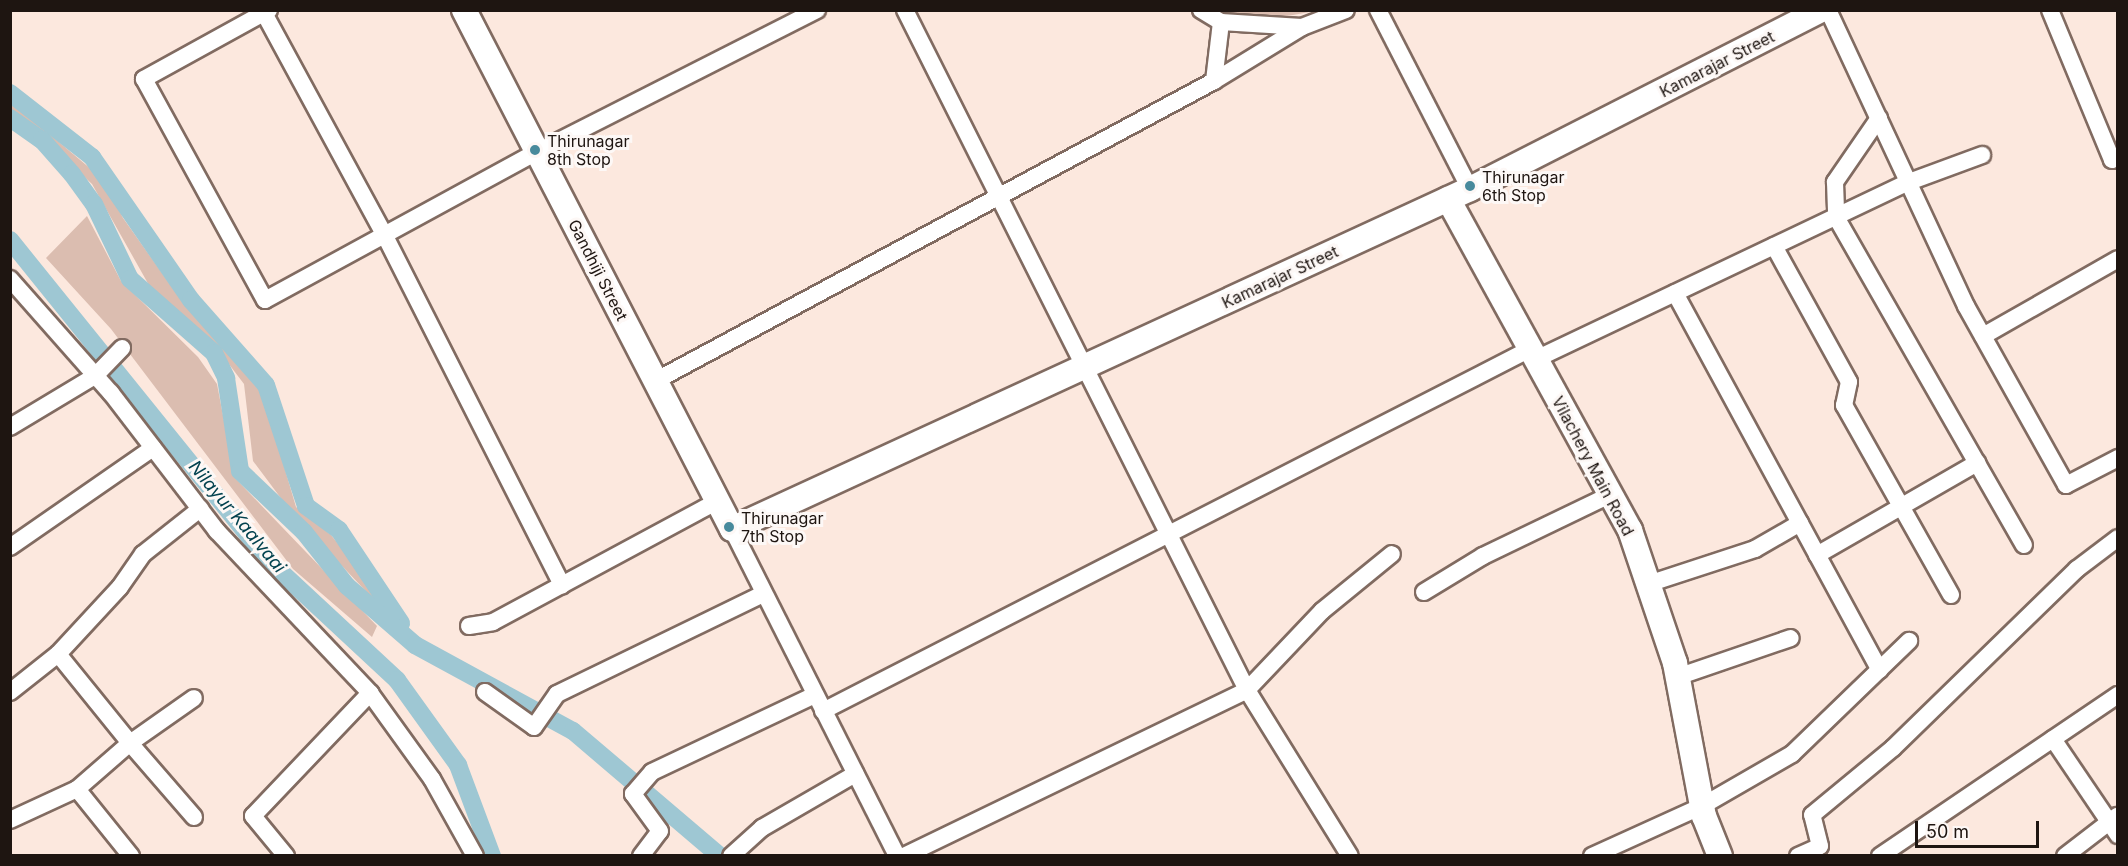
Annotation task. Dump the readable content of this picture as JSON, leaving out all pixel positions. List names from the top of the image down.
{
  "streets": {
    "main road": ["Kamarajar Street", "Gandhiji Street", "Vilachery Main Road"]
  },
  "crossings": [
    ["Kamarajar Street", "Gandhiji Street"],
    ["Kamarajar Street", "Vilachery Main Road"]
  ],
  "water": ["Nilayur Kaalvaai"],
  "places": ["Thirunagar 8th Stop", "Thirunagar 6th Stop", "Thirunagar 7th Stop"],
  "scale_bar": "50 m"
}
